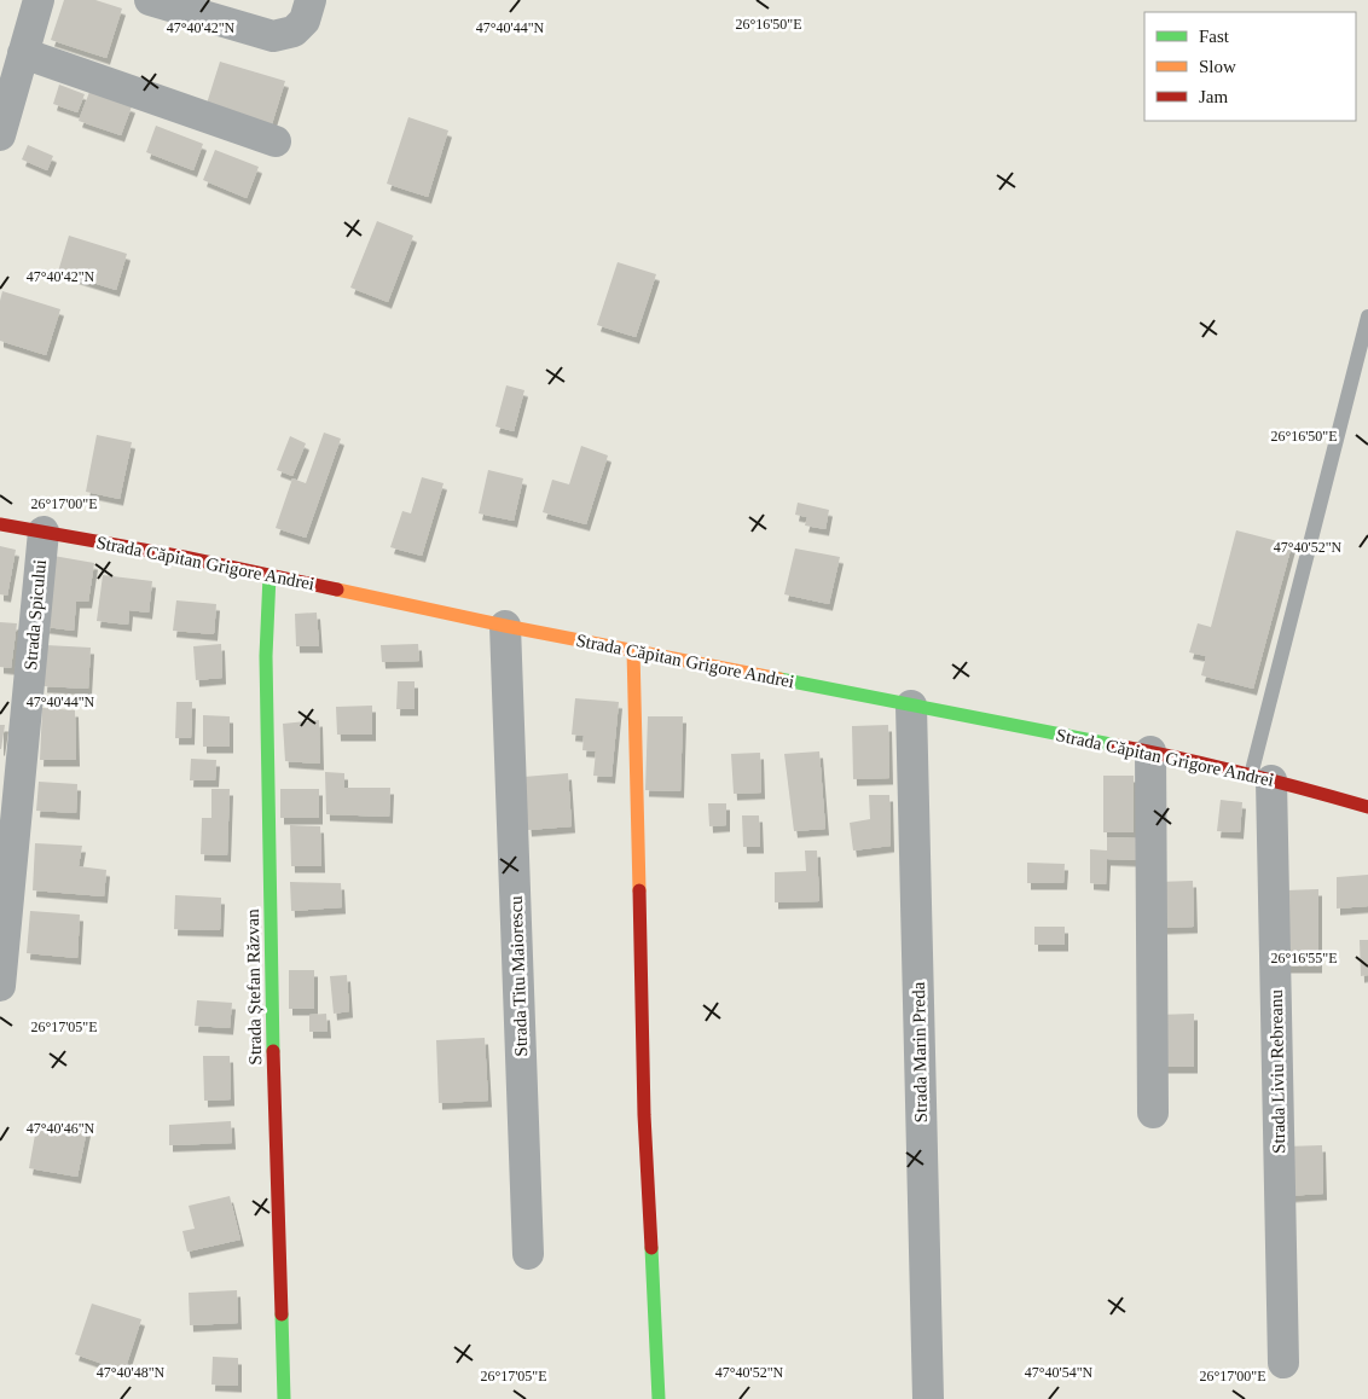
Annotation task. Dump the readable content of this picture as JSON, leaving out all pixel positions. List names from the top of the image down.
{
  "streets": {
    "street": [
      "Strada Căpitan Grigore Andrei",
      "Strada Spicului",
      "Strada Titu Maiorescu",
      "Strada Ștefan Răzvan",
      "Strada Marin Preda",
      "Strada Liviu Rebreanu"
    ]
  },
  "crossings": [
    ["Strada Căpitan Grigore Andrei", "Strada Spicului"],
    ["Strada Căpitan Grigore Andrei", "Strada Titu Maiorescu"],
    ["Strada Căpitan Grigore Andrei", "Strada Ștefan Răzvan"],
    ["Strada Căpitan Grigore Andrei", "Strada Marin Preda"],
    ["Strada Căpitan Grigore Andrei", "Strada Liviu Rebreanu"]
  ],
  "legend": ["Fast", "Slow", "Jam"],
  "coordinates": [
    "26°16'50\"E",
    "47°40'42\"N",
    "47°40'44\"N",
    "26°17'00\"E",
    "47°40'52\"N",
    "26°16'55\"E",
    "26°17'05\"E",
    "47°40'46\"N",
    "47°40'48\"N",
    "47°40'54\"N"
  ]
}
